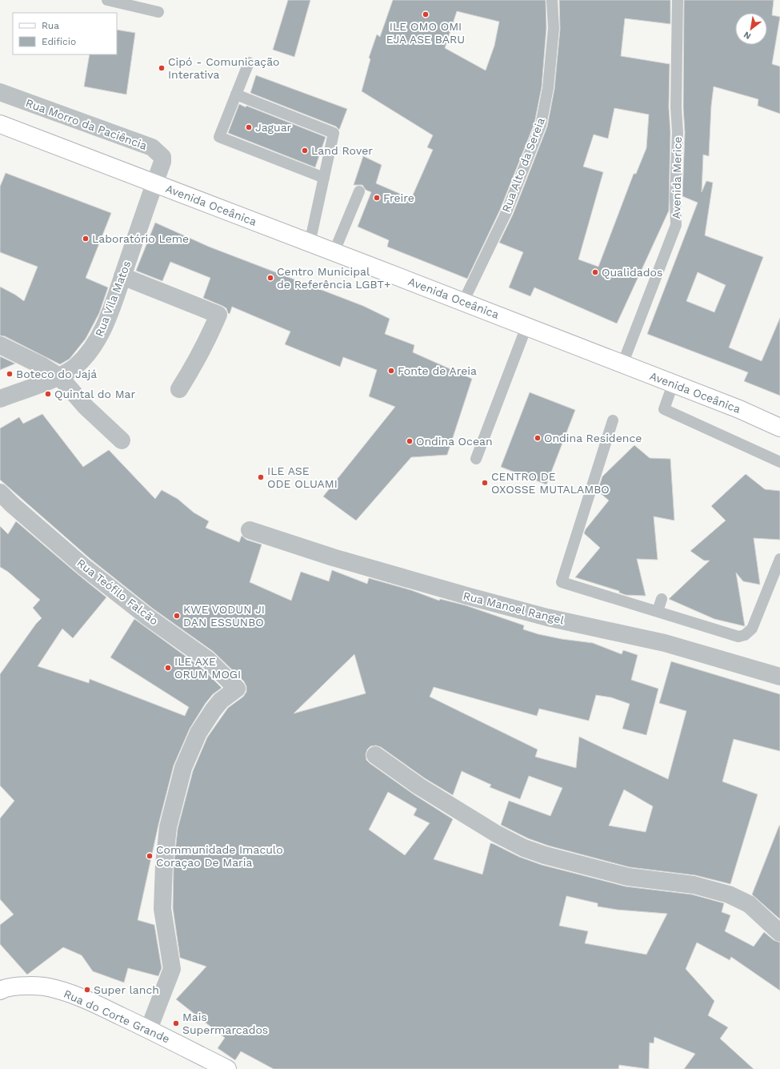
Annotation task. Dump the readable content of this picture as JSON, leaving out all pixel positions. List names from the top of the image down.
{
  "streets": {
    "main road": ["Avenida Oceânica", "Rua do Corte Grande"],
    "street": [
      "Rua Morro da Paciência",
      "Rua Vila Matos",
      "Rua Teófilo Falcão",
      "Rua Manoel Rangel"
    ],
    "lane": ["Rua Alto da Sereia", "Avenida Merice"]
  },
  "crossings": [
    ["Rua Morro da Paciência", "Avenida Oceânica"],
    ["Rua Morro da Paciência", "Rua Vila Matos"],
    ["Rua Alto da Sereia", "Avenida Oceânica"],
    ["Avenida Merice", "Avenida Oceânica"],
    ["Avenida Oceânica", "Rua Vila Matos"],
    ["Rua Teófilo Falcão", "Rua do Corte Grande"]
  ],
  "places": [
    "ILE OMO OMI EJA ASE BARU",
    "Cipó - Comunicação Interativa",
    "Jaguar",
    "Land Rover",
    "Freire",
    "Laboratório Leme",
    "Qualidados",
    "Centro Municipal de Referência LGBT+",
    "Fonte de Areia",
    "Boteco do Jajá",
    "Quintal do Mar",
    "Ondina Residence",
    "Ondina Ocean",
    "ILE ASE ODE OLUAMI",
    "CENTRO DE OXOSSE MUTALAMBO",
    "KWE VODUN JI DAN ESSUNBO",
    "ILE AXE ORUM MOGI",
    "Communidade Imaculo Coraçao De Maria",
    "Super lanch",
    "Mais Supermarcados"
  ],
  "legend": ["Rua", "Edifício"],
  "north": "bottom left"
}
